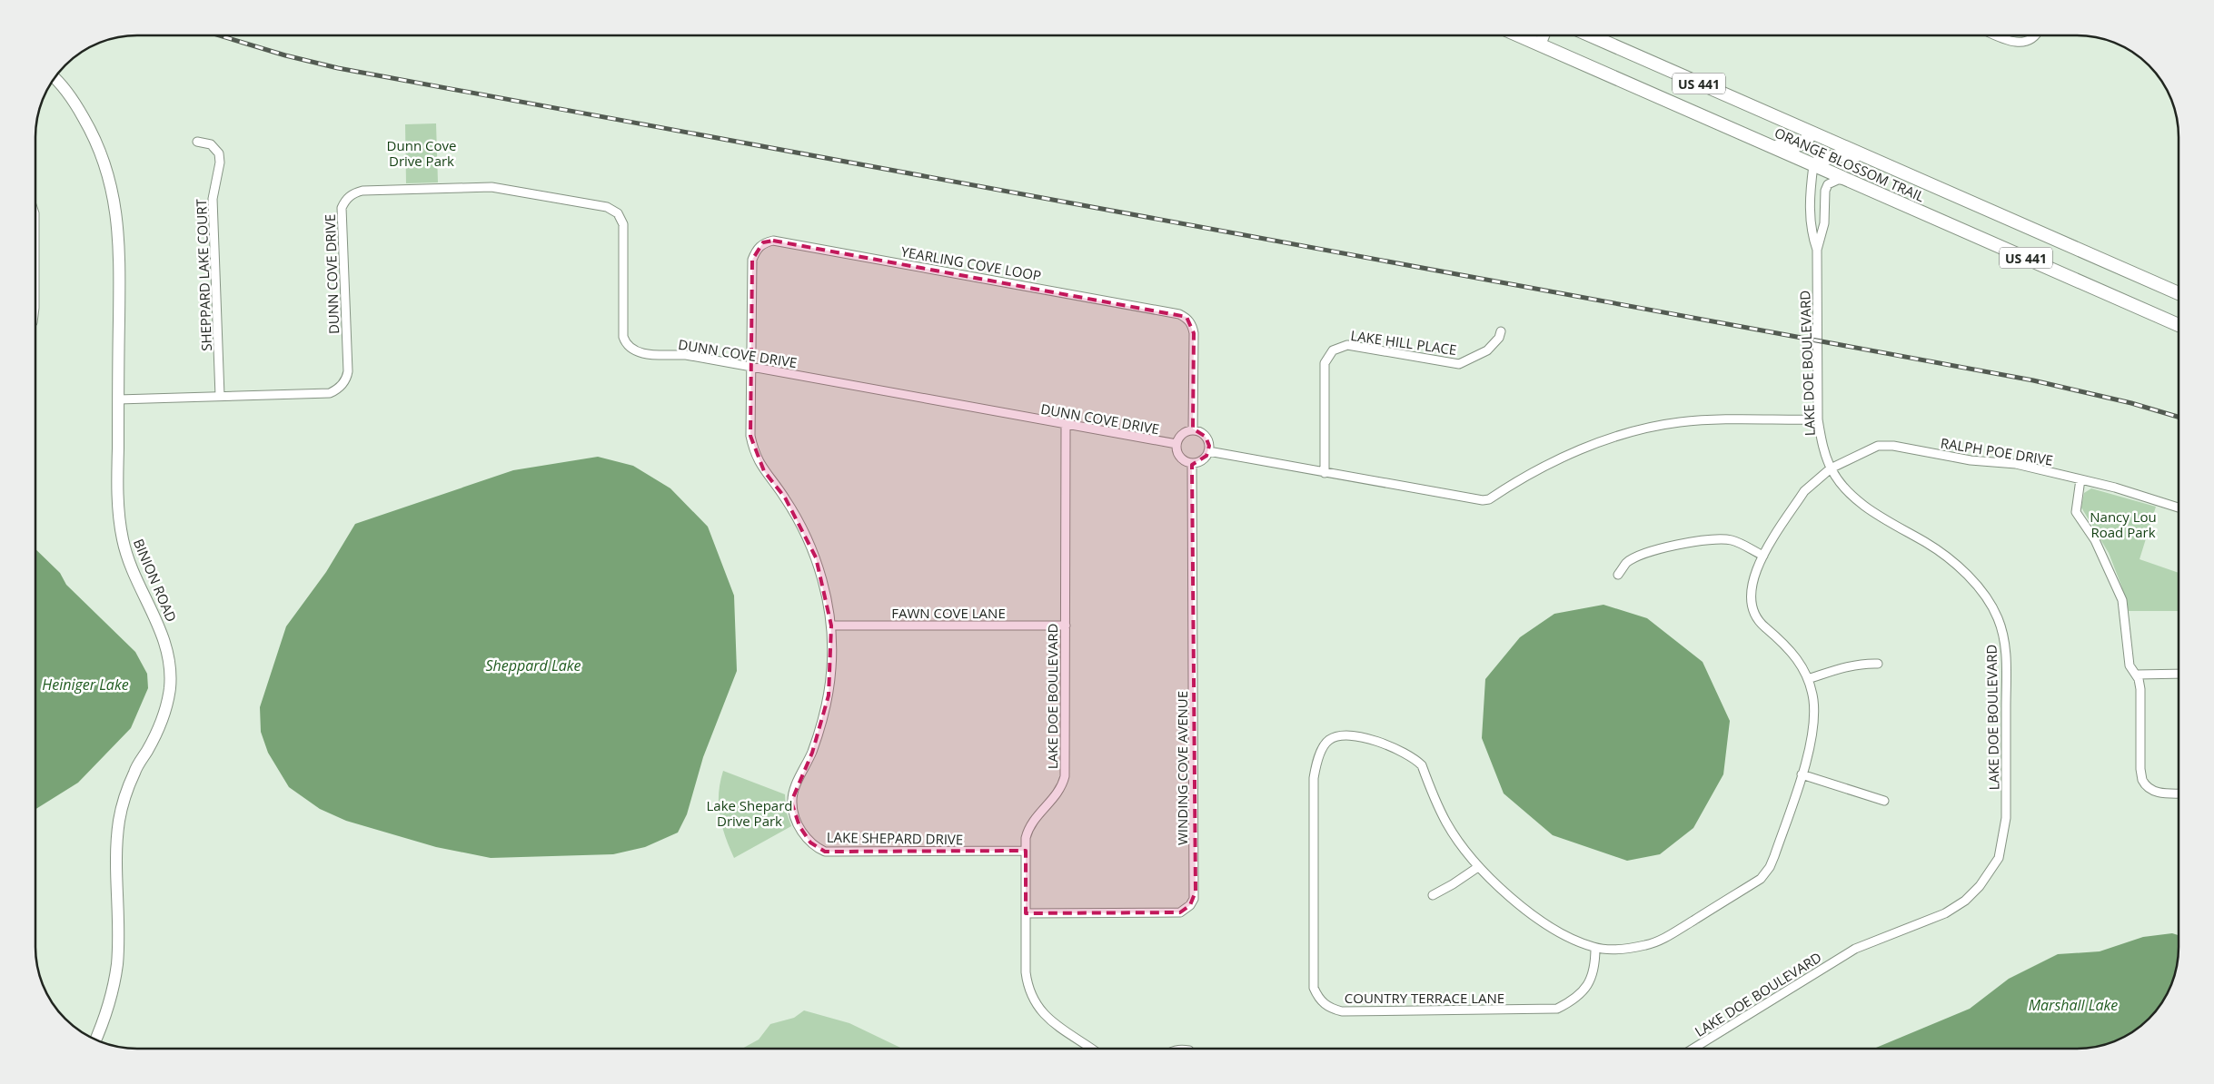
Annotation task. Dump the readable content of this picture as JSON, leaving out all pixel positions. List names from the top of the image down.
{
  "streets": {
    "main road": ["US 441", "ORANGE BLOSSOM TRAIL", "BINION ROAD"],
    "street": [
      "YEARLING COVE LOOP",
      "DUNN COVE DRIVE",
      "SHEPPARD LAKE COURT",
      "LAKE HILL PLACE",
      "LAKE DOE BOULEVARD",
      "RALPH POE DRIVE",
      "FAWN COVE LANE",
      "WINDING COVE AVENUE",
      "LAKE SHEPARD DRIVE",
      "COUNTRY TERRACE LANE"
    ]
  },
  "crossings": [
    ["ORANGE BLOSSOM TRAIL", "LAKE DOE BOULEVARD"],
    ["YEARLING COVE LOOP", "DUNN COVE DRIVE"],
    ["YEARLING COVE LOOP", "WINDING COVE AVENUE"],
    ["YEARLING COVE LOOP", "LAKE SHEPARD DRIVE"],
    ["DUNN COVE DRIVE", "SHEPPARD LAKE COURT"],
    ["DUNN COVE DRIVE", "LAKE DOE BOULEVARD"],
    ["DUNN COVE DRIVE", "BINION ROAD"],
    ["DUNN COVE DRIVE", "WINDING COVE AVENUE"],
    ["DUNN COVE DRIVE", "LAKE SHEPARD DRIVE"],
    ["LAKE DOE BOULEVARD", "RALPH POE DRIVE"],
    ["LAKE DOE BOULEVARD", "FAWN COVE LANE"],
    ["LAKE DOE BOULEVARD", "WINDING COVE AVENUE"],
    ["LAKE DOE BOULEVARD", "LAKE SHEPARD DRIVE"],
    ["RALPH POE DRIVE", "COUNTRY TERRACE LANE"],
    ["FAWN COVE LANE", "LAKE SHEPARD DRIVE"]
  ],
  "water": ["Sheppard Lake", "Heiniger Lake", "Marshall Lake"],
  "parks": ["Dunn Cove Drive Park", "Nancy Lou Road Park", "Lake Shepard Drive Park"]
}
